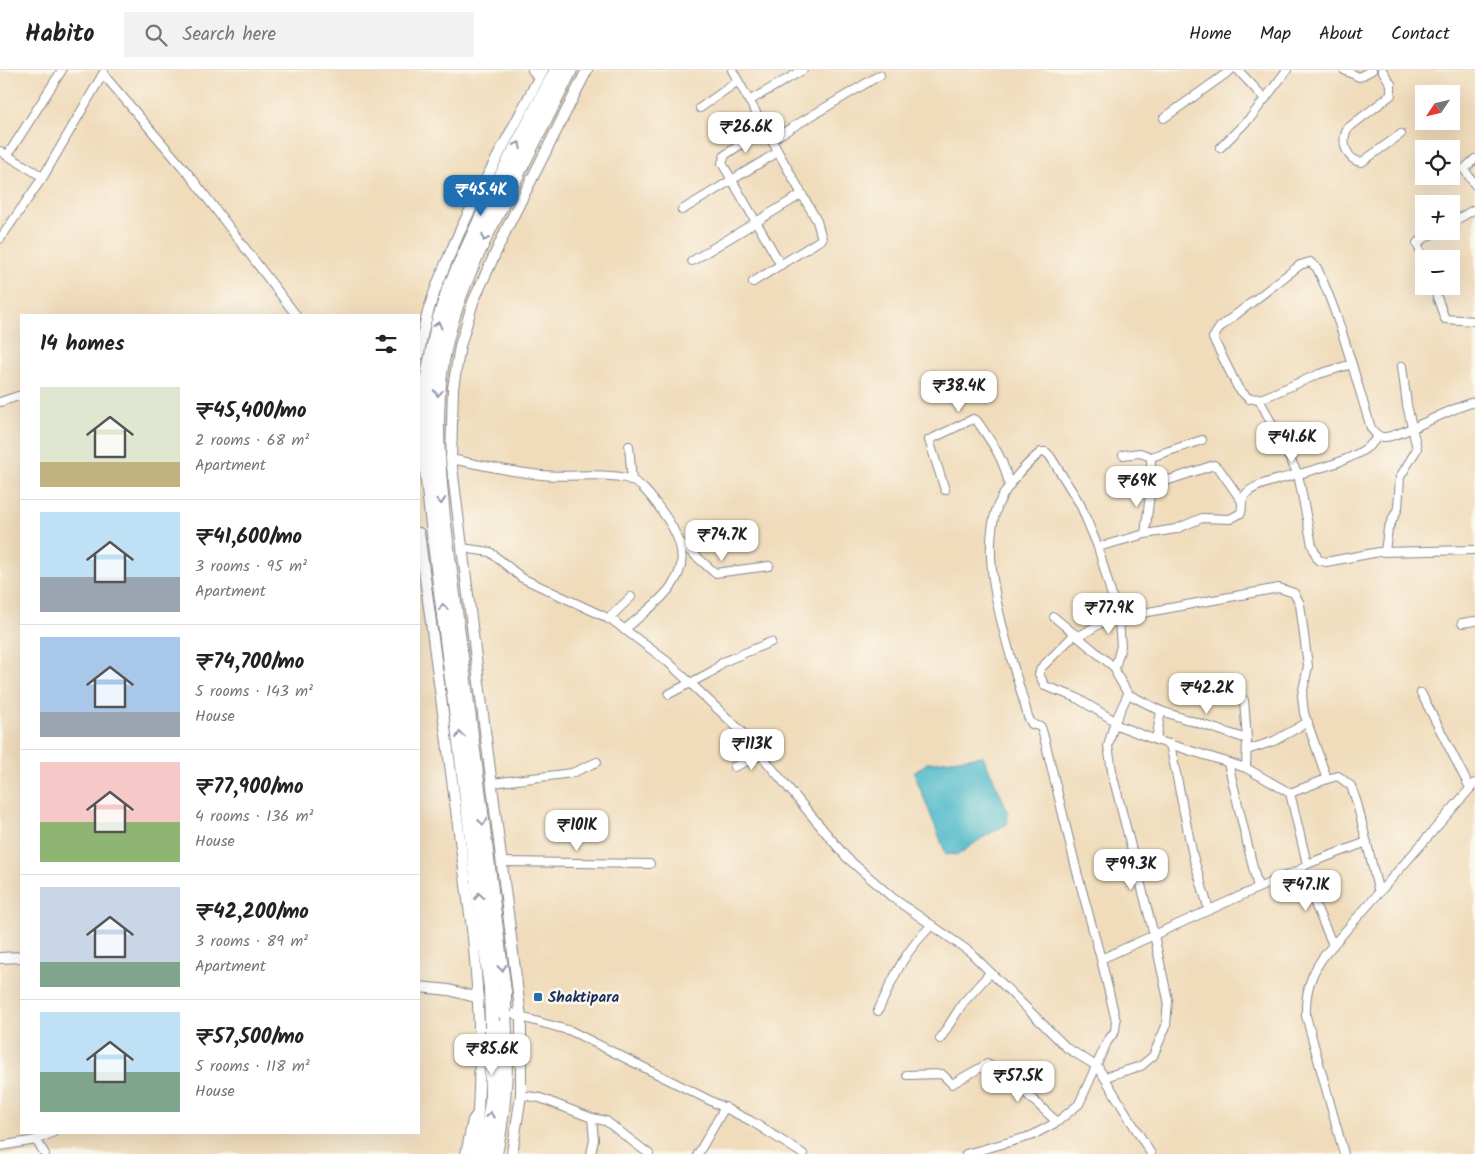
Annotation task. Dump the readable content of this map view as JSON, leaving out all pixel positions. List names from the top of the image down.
{
  "places": {
    "transit": ["Shaktipara"]
  },
  "north": "bottom left",
  "page": {
    "header": "Habito",
    "search": "Search here",
    "nav": [
      "Home",
      "Map",
      "About",
      "Contact"
    ],
    "map_buttons": ["+", "−"],
    "price": [
      "₹26.6K",
      "₹45.4K",
      "₹38.4K",
      "₹41.6K",
      "₹69K",
      "₹74.7K",
      "₹77.9K",
      "₹42.2K",
      "₹113K",
      "₹101K",
      "₹99.3K",
      "₹47.1K",
      "₹85.6K",
      "₹57.5K"
    ],
    "heading": "14 homes",
    "list": [
      {
        "name": "₹45,400/mo",
        "note": "2 rooms · 68 m² · Apartment"
      },
      {
        "name": "₹41,600/mo",
        "note": "3 rooms · 95 m² · Apartment"
      },
      {
        "name": "₹74,700/mo",
        "note": "5 rooms · 143 m² · House"
      },
      {
        "name": "₹77,900/mo",
        "note": "4 rooms · 136 m² · House"
      },
      {
        "name": "₹42,200/mo",
        "note": "3 rooms · 89 m² · Apartment"
      },
      {
        "name": "₹57,500/mo",
        "note": "5 rooms · 118 m² · House"
      }
    ]
  }
}
